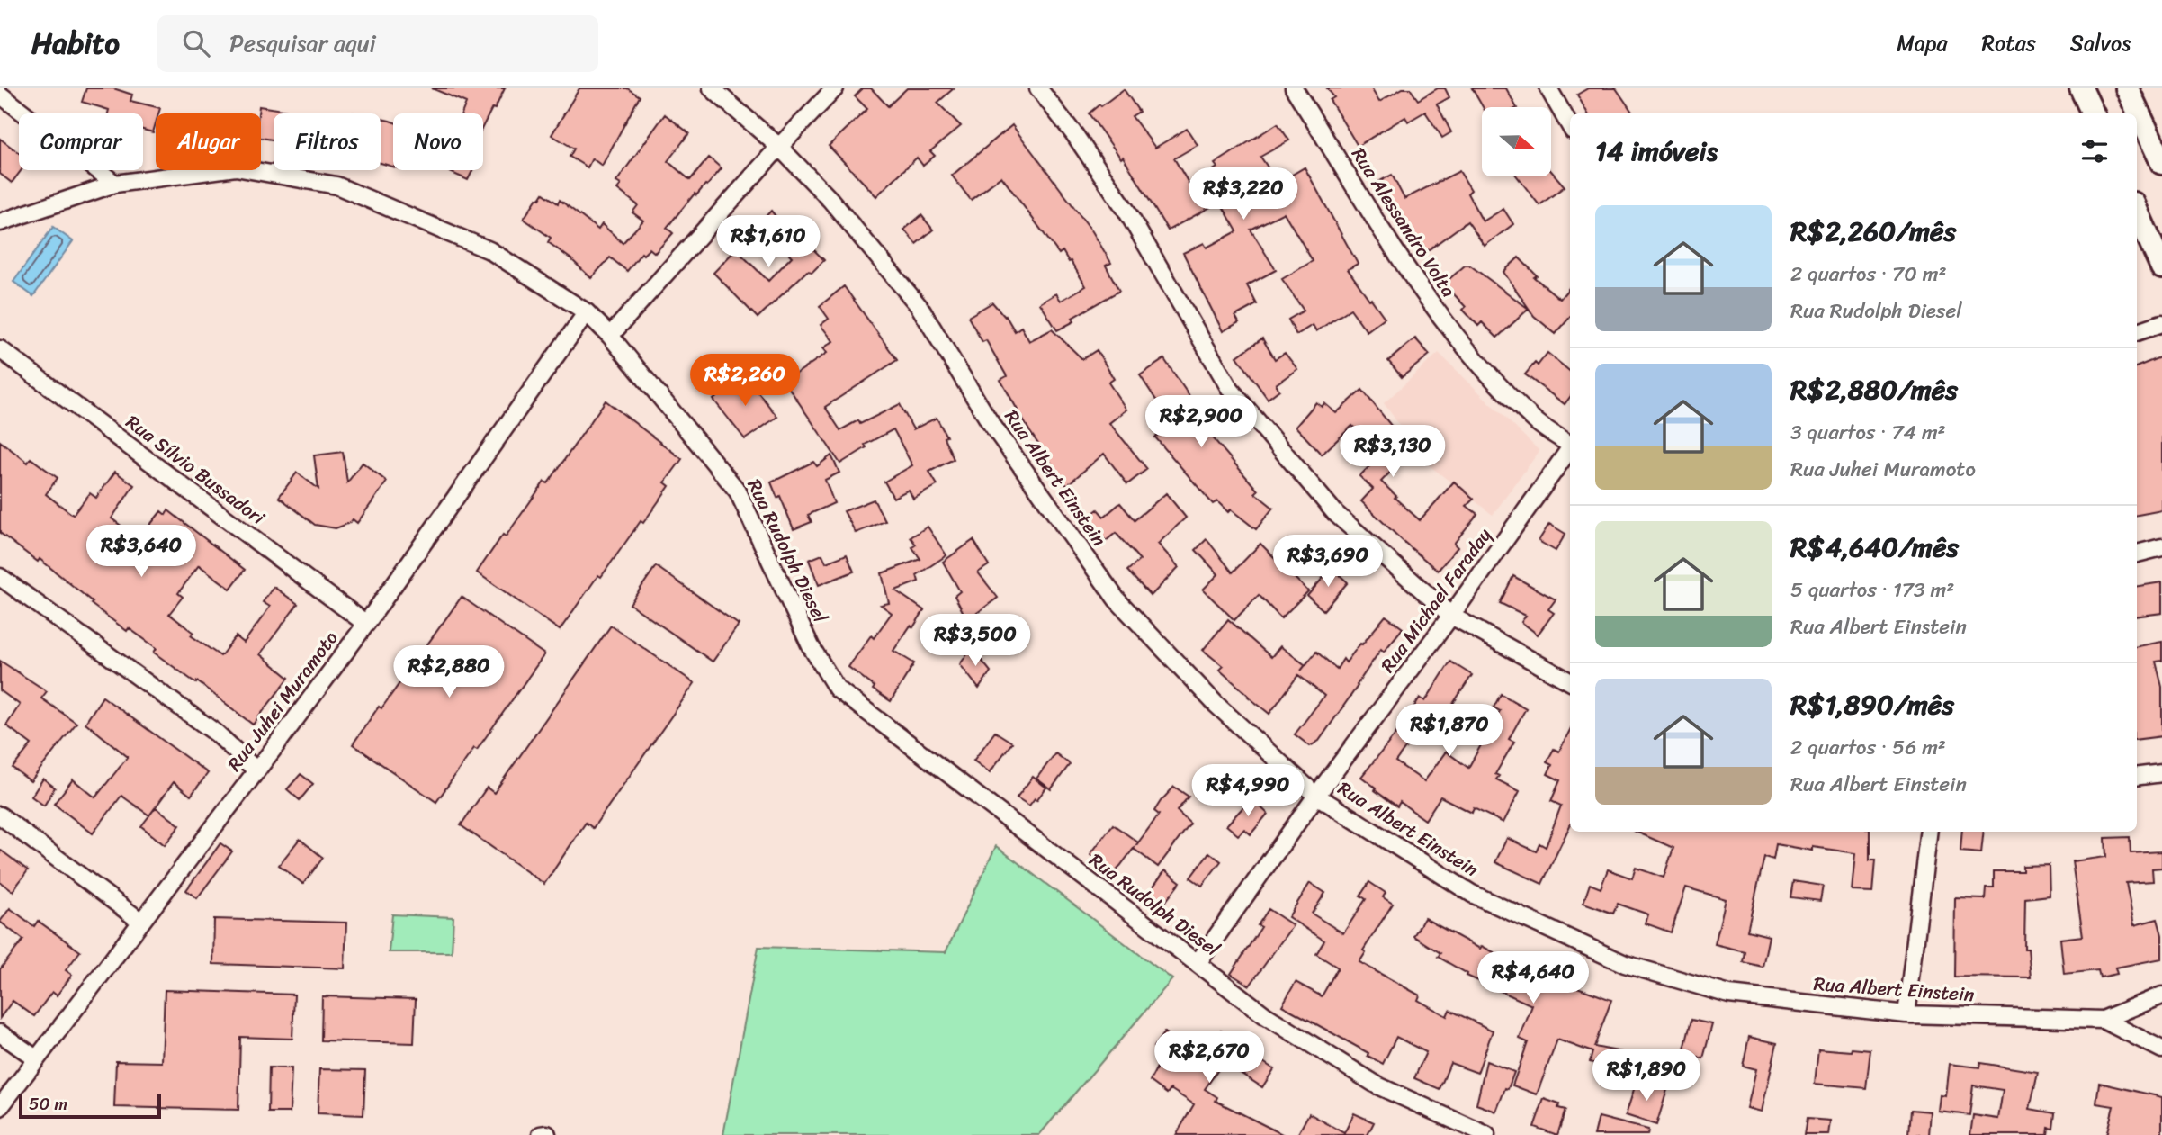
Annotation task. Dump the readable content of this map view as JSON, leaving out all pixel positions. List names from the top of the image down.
{
  "streets": {
    "street": [
      "Rua Alessandro Volta",
      "Rua Sílvio Bussadori",
      "Rua Albert Einstein",
      "Rua Rudolph Diesel",
      "Rua Michael Faraday",
      "Rua Juhei Muramoto"
    ]
  },
  "crossings": [
    ["Rua Sílvio Bussadori", "Rua Juhei Muramoto"],
    ["Rua Albert Einstein", "Rua Michael Faraday"],
    ["Rua Rudolph Diesel", "Rua Michael Faraday"],
    ["Rua Rudolph Diesel", "Rua Juhei Muramoto"]
  ],
  "scale_bar": "50 m",
  "north": "right",
  "page": {
    "header": "Habito",
    "search": "Pesquisar aqui",
    "nav": ["Mapa", "Rotas", "Salvos"],
    "chip": [
      "Comprar",
      "Alugar",
      "Filtros",
      "Novo"
    ],
    "heading": "14 imóveis",
    "price": [
      "R$3,220",
      "R$1,610",
      "R$2,260",
      "R$2,900",
      "R$3,130",
      "R$3,640",
      "R$3,690",
      "R$3,500",
      "R$2,880",
      "R$1,870",
      "R$4,990",
      "R$4,640",
      "R$2,670",
      "R$1,890"
    ],
    "list": [
      {
        "name": "R$2,260/mês",
        "note": "2 quartos · 70 m² · Rua Rudolph Diesel"
      },
      {
        "name": "R$2,880/mês",
        "note": "3 quartos · 74 m² · Rua Juhei Muramoto"
      },
      {
        "name": "R$4,640/mês",
        "note": "5 quartos · 173 m² · Rua Albert Einstein"
      },
      {
        "name": "R$1,890/mês",
        "note": "2 quartos · 56 m² · Rua Albert Einstein"
      }
    ],
    "scale": "50 m"
  }
}
